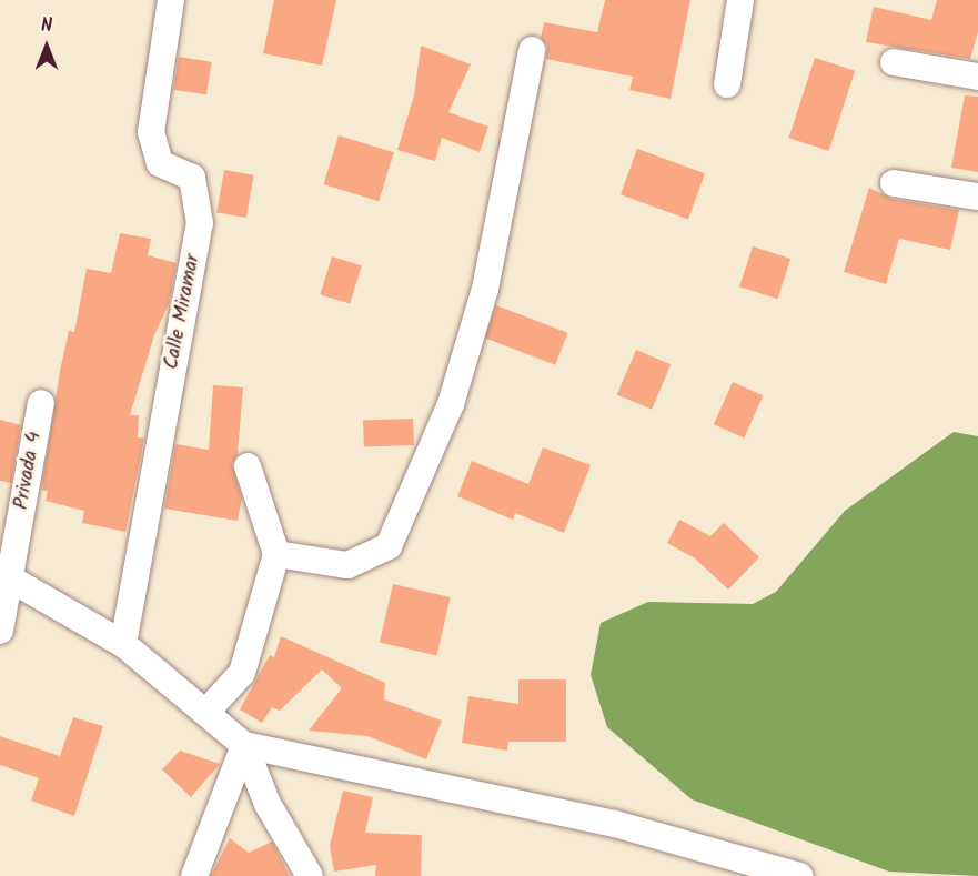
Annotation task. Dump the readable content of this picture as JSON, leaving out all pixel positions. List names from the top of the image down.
{
  "streets": {
    "street": ["Calle Miramar", "Privada 4"]
  },
  "north": "top"
}
